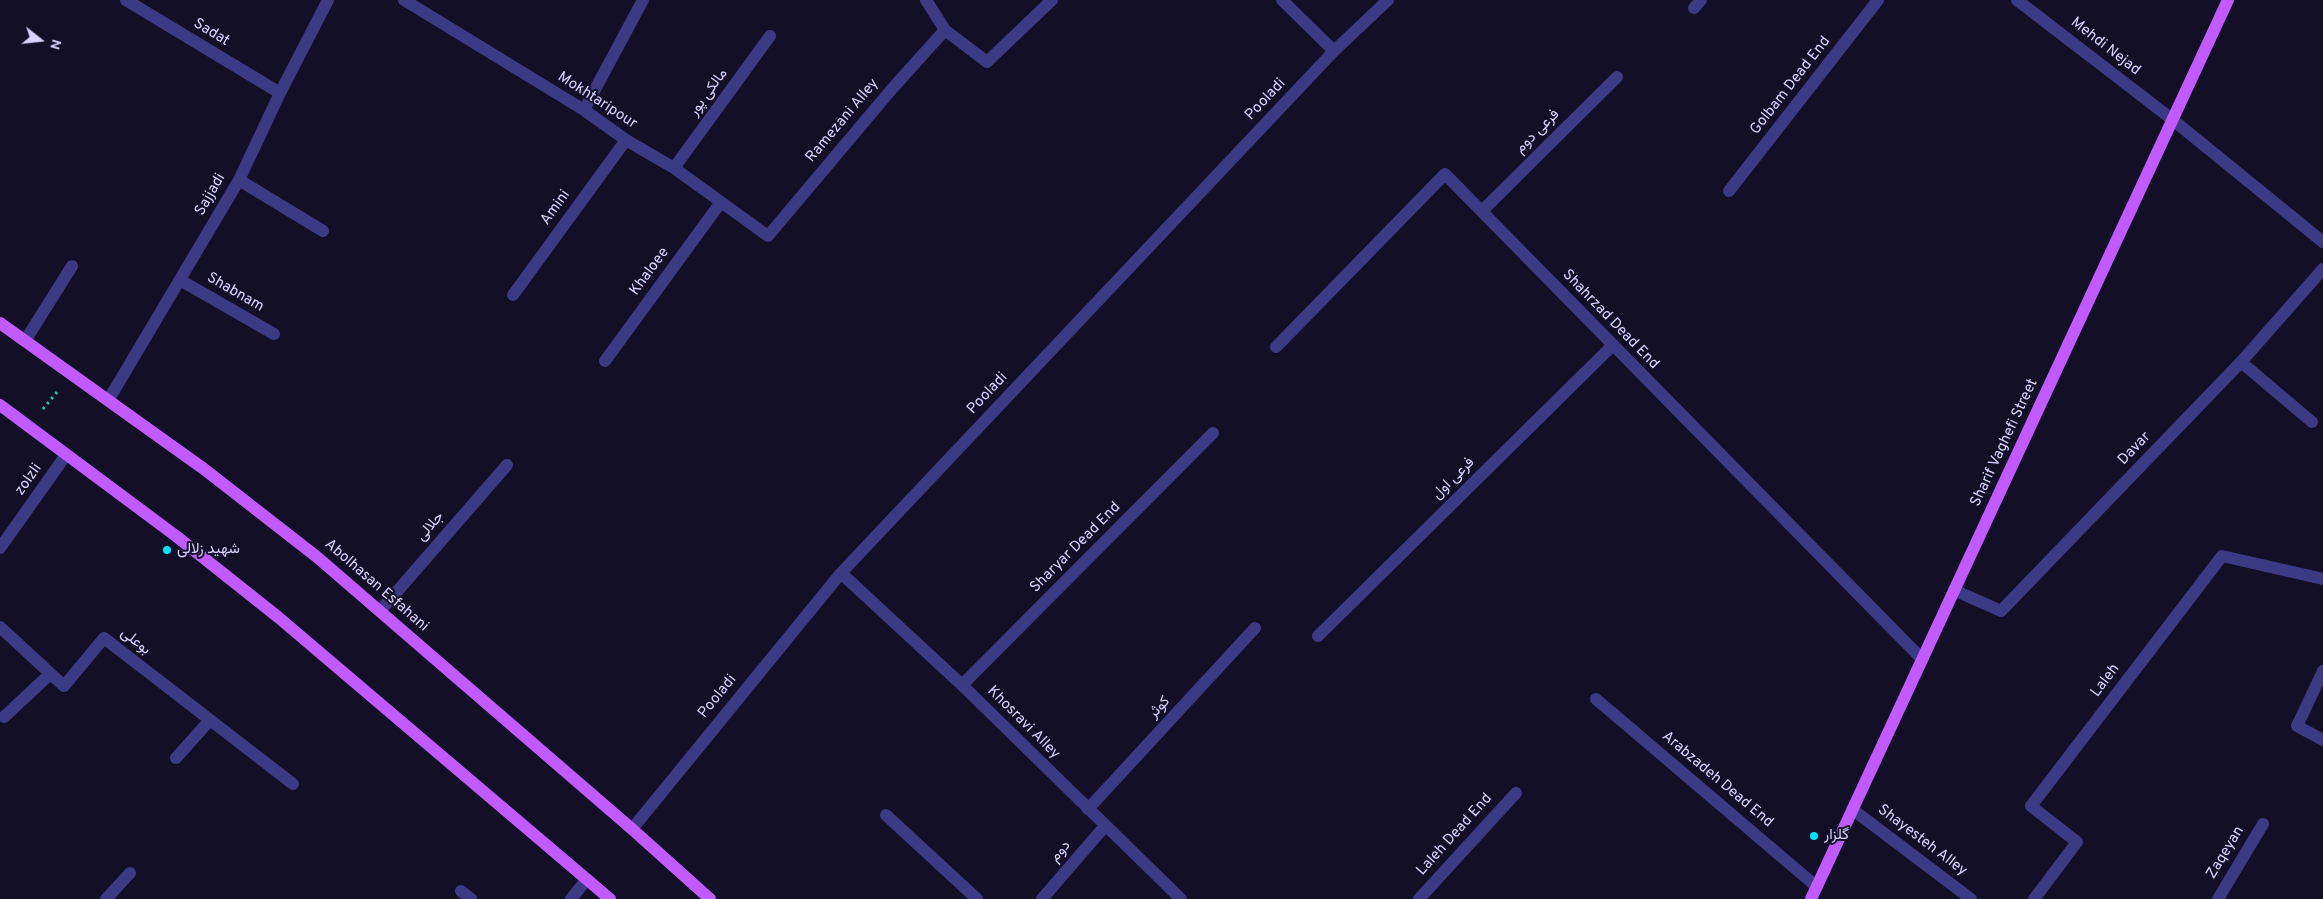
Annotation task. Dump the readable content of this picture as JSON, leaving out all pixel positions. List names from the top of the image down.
{
  "streets": {
    "main road": ["Sharif Vaghefi Street", "Abolhasan Esfahani"],
    "street": [
      "Sadat",
      "Mehdi Nejad",
      "Golbam Dead End",
      "مالکی پور",
      "Pooladi",
      "Mokhtaripour",
      "Ramezani Alley",
      "فرعی دوم",
      "Sajjadi",
      "Amini",
      "Khaloee",
      "Shabnam",
      "Shahrzad Dead End",
      "Davar",
      "فرعی اول",
      "zolzli",
      "جلالی",
      "Sharyar Dead End",
      "بوعلی",
      "Laleh",
      "کوثر",
      "Khosravi Alley",
      "Arabzadeh Dead End",
      "Laleh Dead End",
      "Shayesteh Alley",
      "دوم",
      "Zaqeyan"
    ]
  },
  "crossings": [
    ["Sadat", "Sajjadi"],
    ["Mehdi Nejad", "Sharif Vaghefi Street"],
    ["مالکی پور", "Mokhtaripour"],
    ["Pooladi", "Abolhasan Esfahani"],
    ["Pooladi", "Khosravi Alley"],
    ["Mokhtaripour", "Ramezani Alley"],
    ["Mokhtaripour", "Amini"],
    ["Mokhtaripour", "Khaloee"],
    ["فرعی دوم", "Shahrzad Dead End"],
    ["Sajjadi", "Shabnam"],
    ["Sajjadi", "Abolhasan Esfahani"],
    ["Shahrzad Dead End", "Sharif Vaghefi Street"],
    ["Shahrzad Dead End", "فرعی اول"],
    ["Sharif Vaghefi Street", "Davar"],
    ["Sharif Vaghefi Street", "Arabzadeh Dead End"],
    ["Sharif Vaghefi Street", "Shayesteh Alley"],
    ["جلالی", "Abolhasan Esfahani"],
    ["Sharyar Dead End", "Khosravi Alley"],
    ["کوثر", "Khosravi Alley"],
    ["Khosravi Alley", "دوم"]
  ],
  "places": ["شهید زلالی", "گلزار"],
  "north": "right"
}
